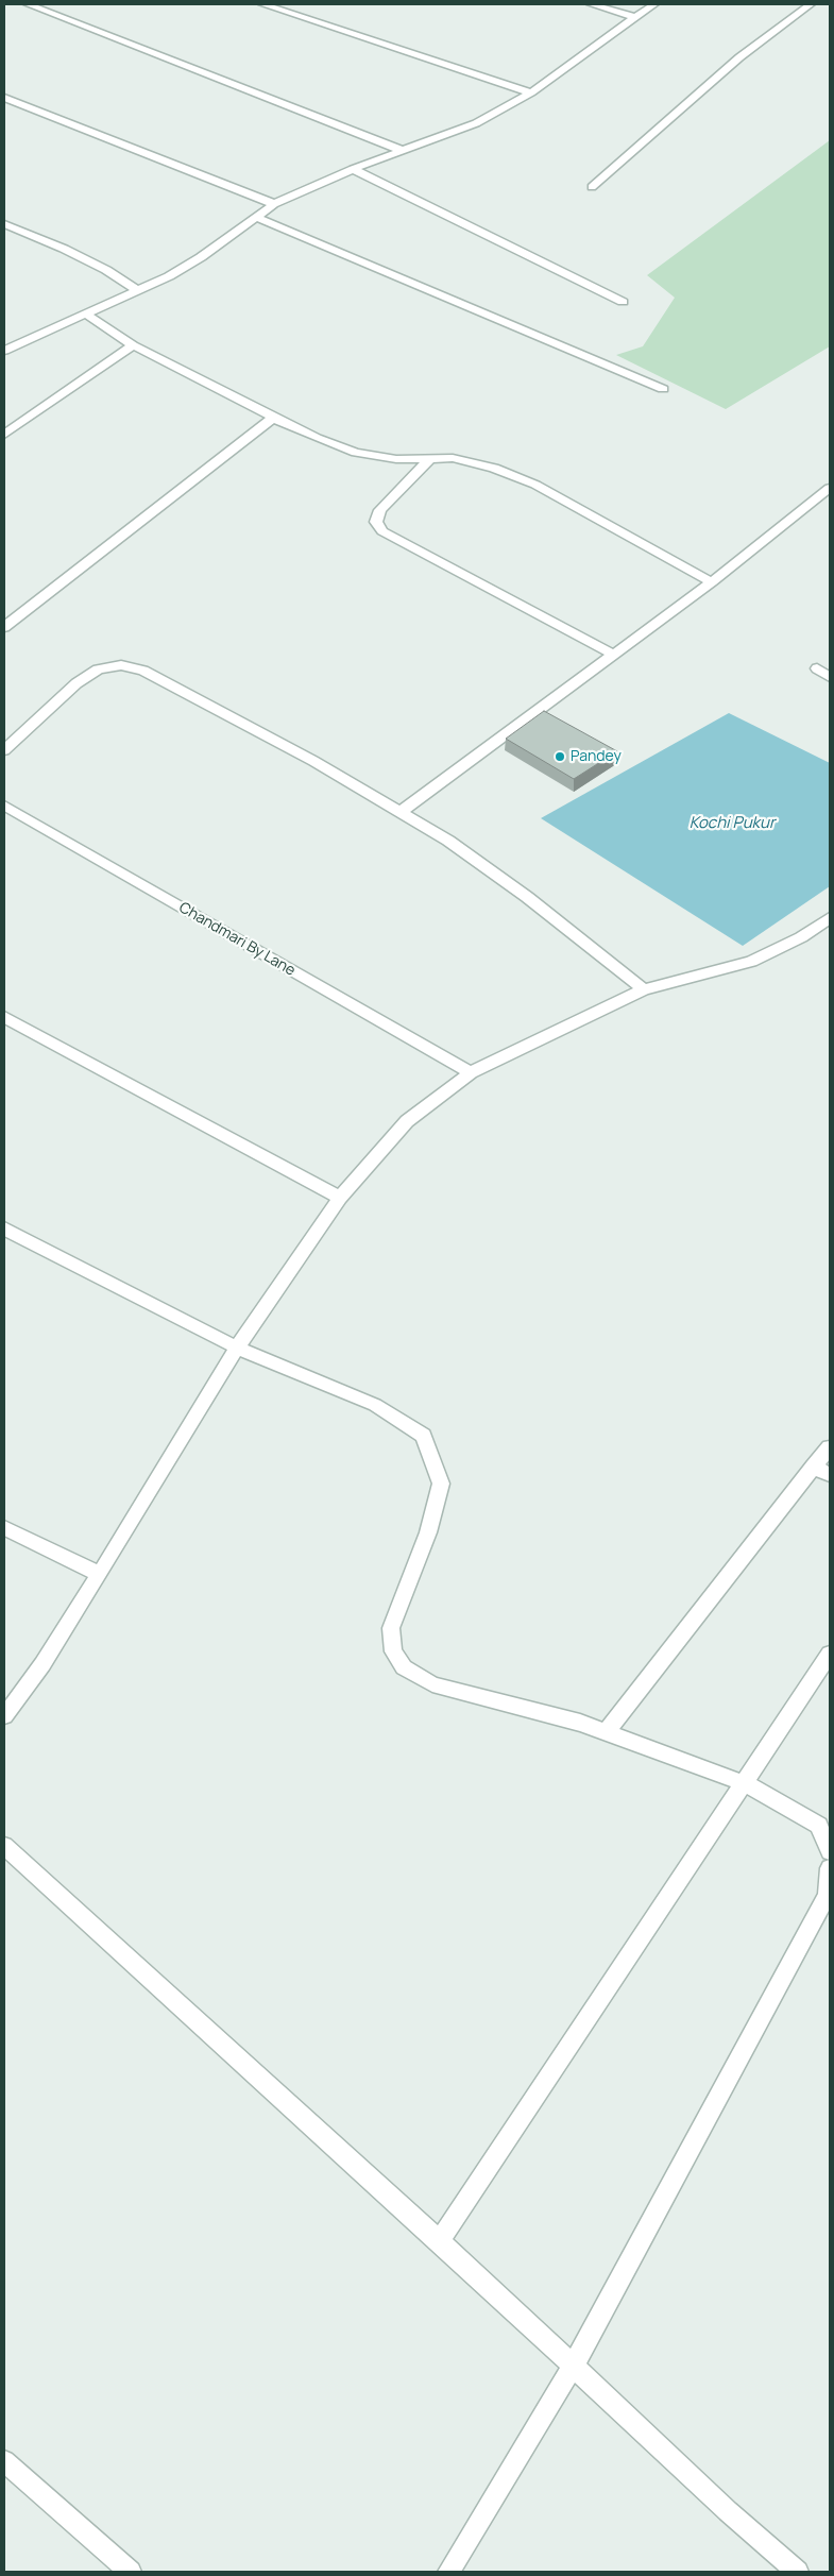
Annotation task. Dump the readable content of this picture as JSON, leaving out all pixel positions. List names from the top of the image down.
{
  "streets": {
    "street": ["Chandmari By Lane"]
  },
  "water": ["Kochi Pukur"],
  "places": ["Pandey"]
}
